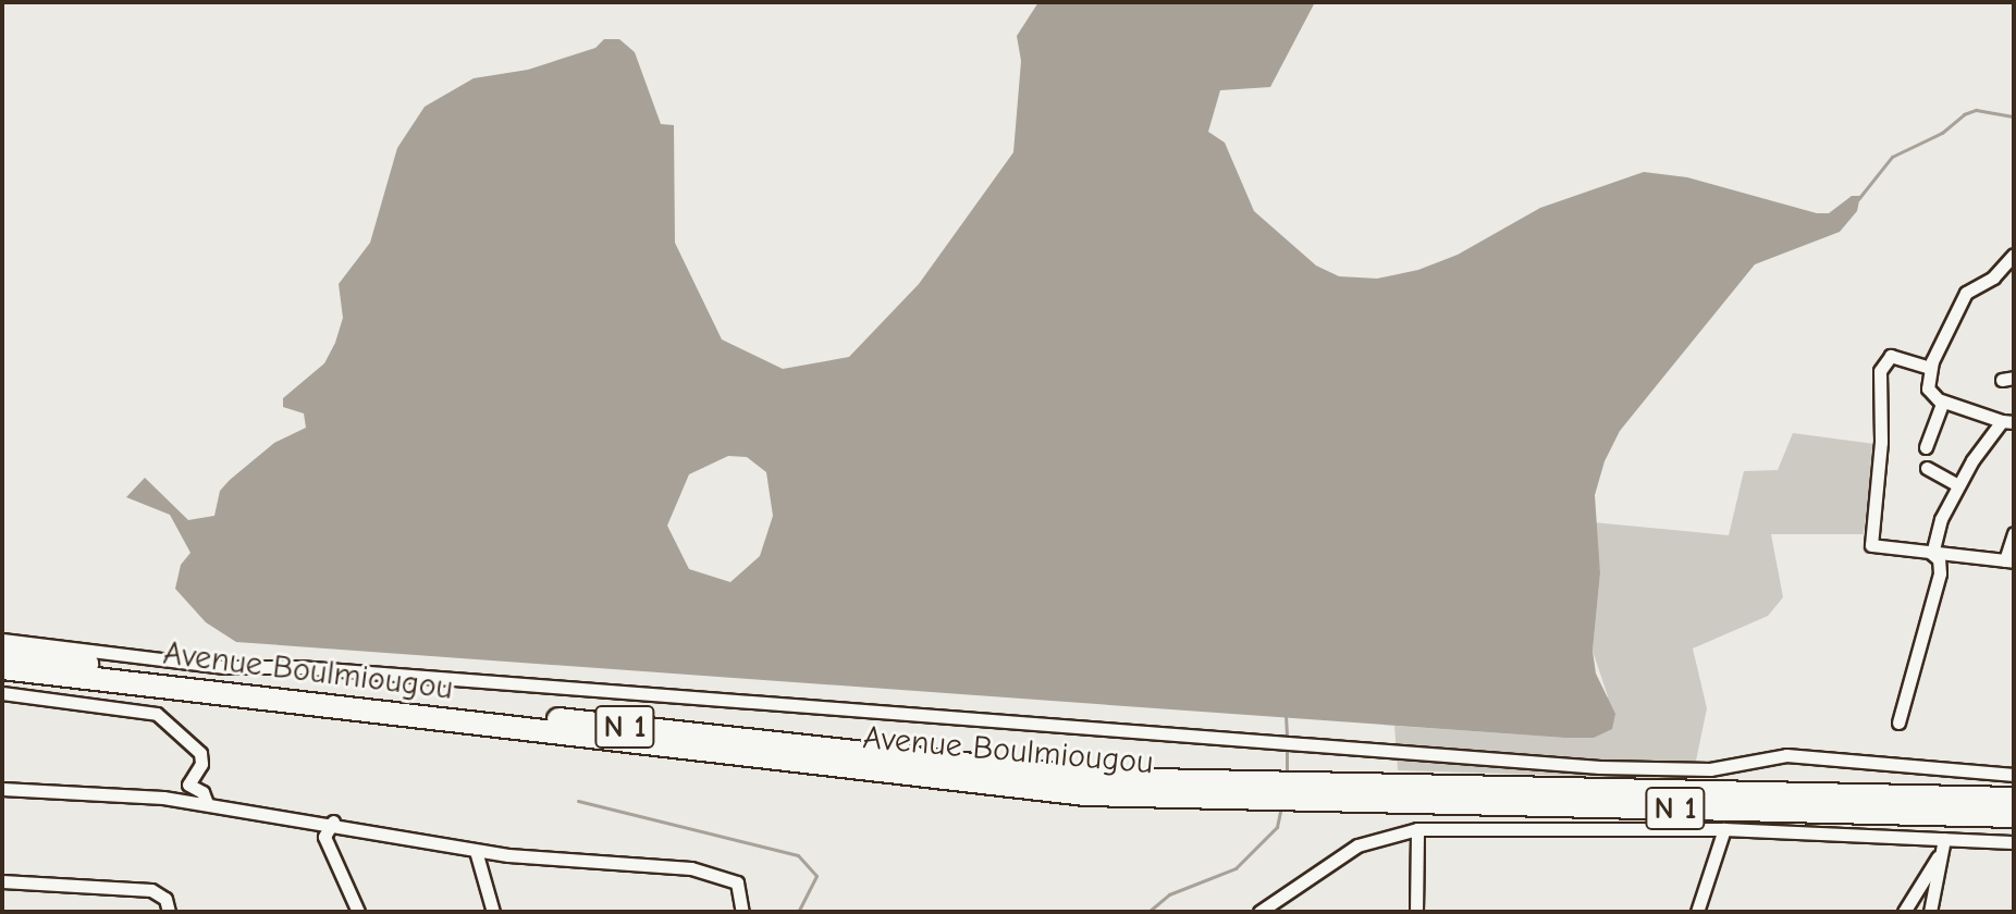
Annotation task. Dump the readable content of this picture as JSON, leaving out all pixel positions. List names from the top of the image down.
{
  "streets": {
    "highway": ["Avenue Boulmiougou", "N 1"]
  }
}
